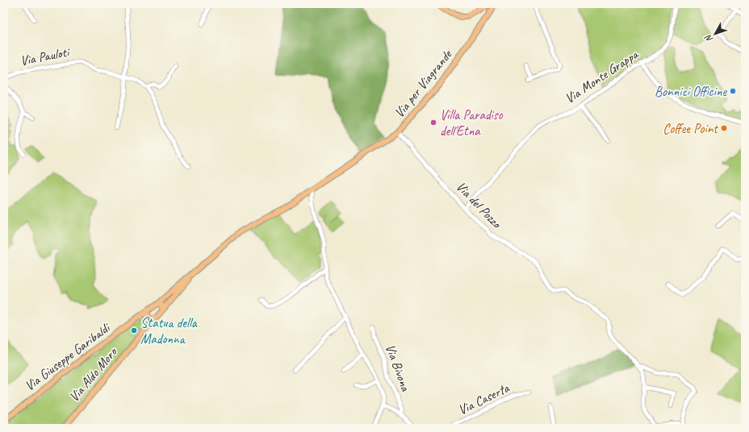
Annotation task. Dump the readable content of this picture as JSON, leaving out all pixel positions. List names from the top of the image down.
{
  "streets": {
    "main road": ["Via per Viagrande", "Via Giuseppe Garibaldi", "Via Aldo Moro"],
    "street": [
      "Via Pauloti",
      "Via Monte Grappa",
      "Via del Pozzo",
      "Via Bivona",
      "Via Caserta"
    ]
  },
  "crossings": [
    ["Via Monte Grappa", "Via del Pozzo"],
    ["Via per Viagrande", "Via del Pozzo"]
  ],
  "places": [
    "Bonnici Officine",
    "Villa Paradiso dell'Etna",
    "Coffee Point",
    "Statua della Madonna"
  ],
  "north": "bottom left"
}
